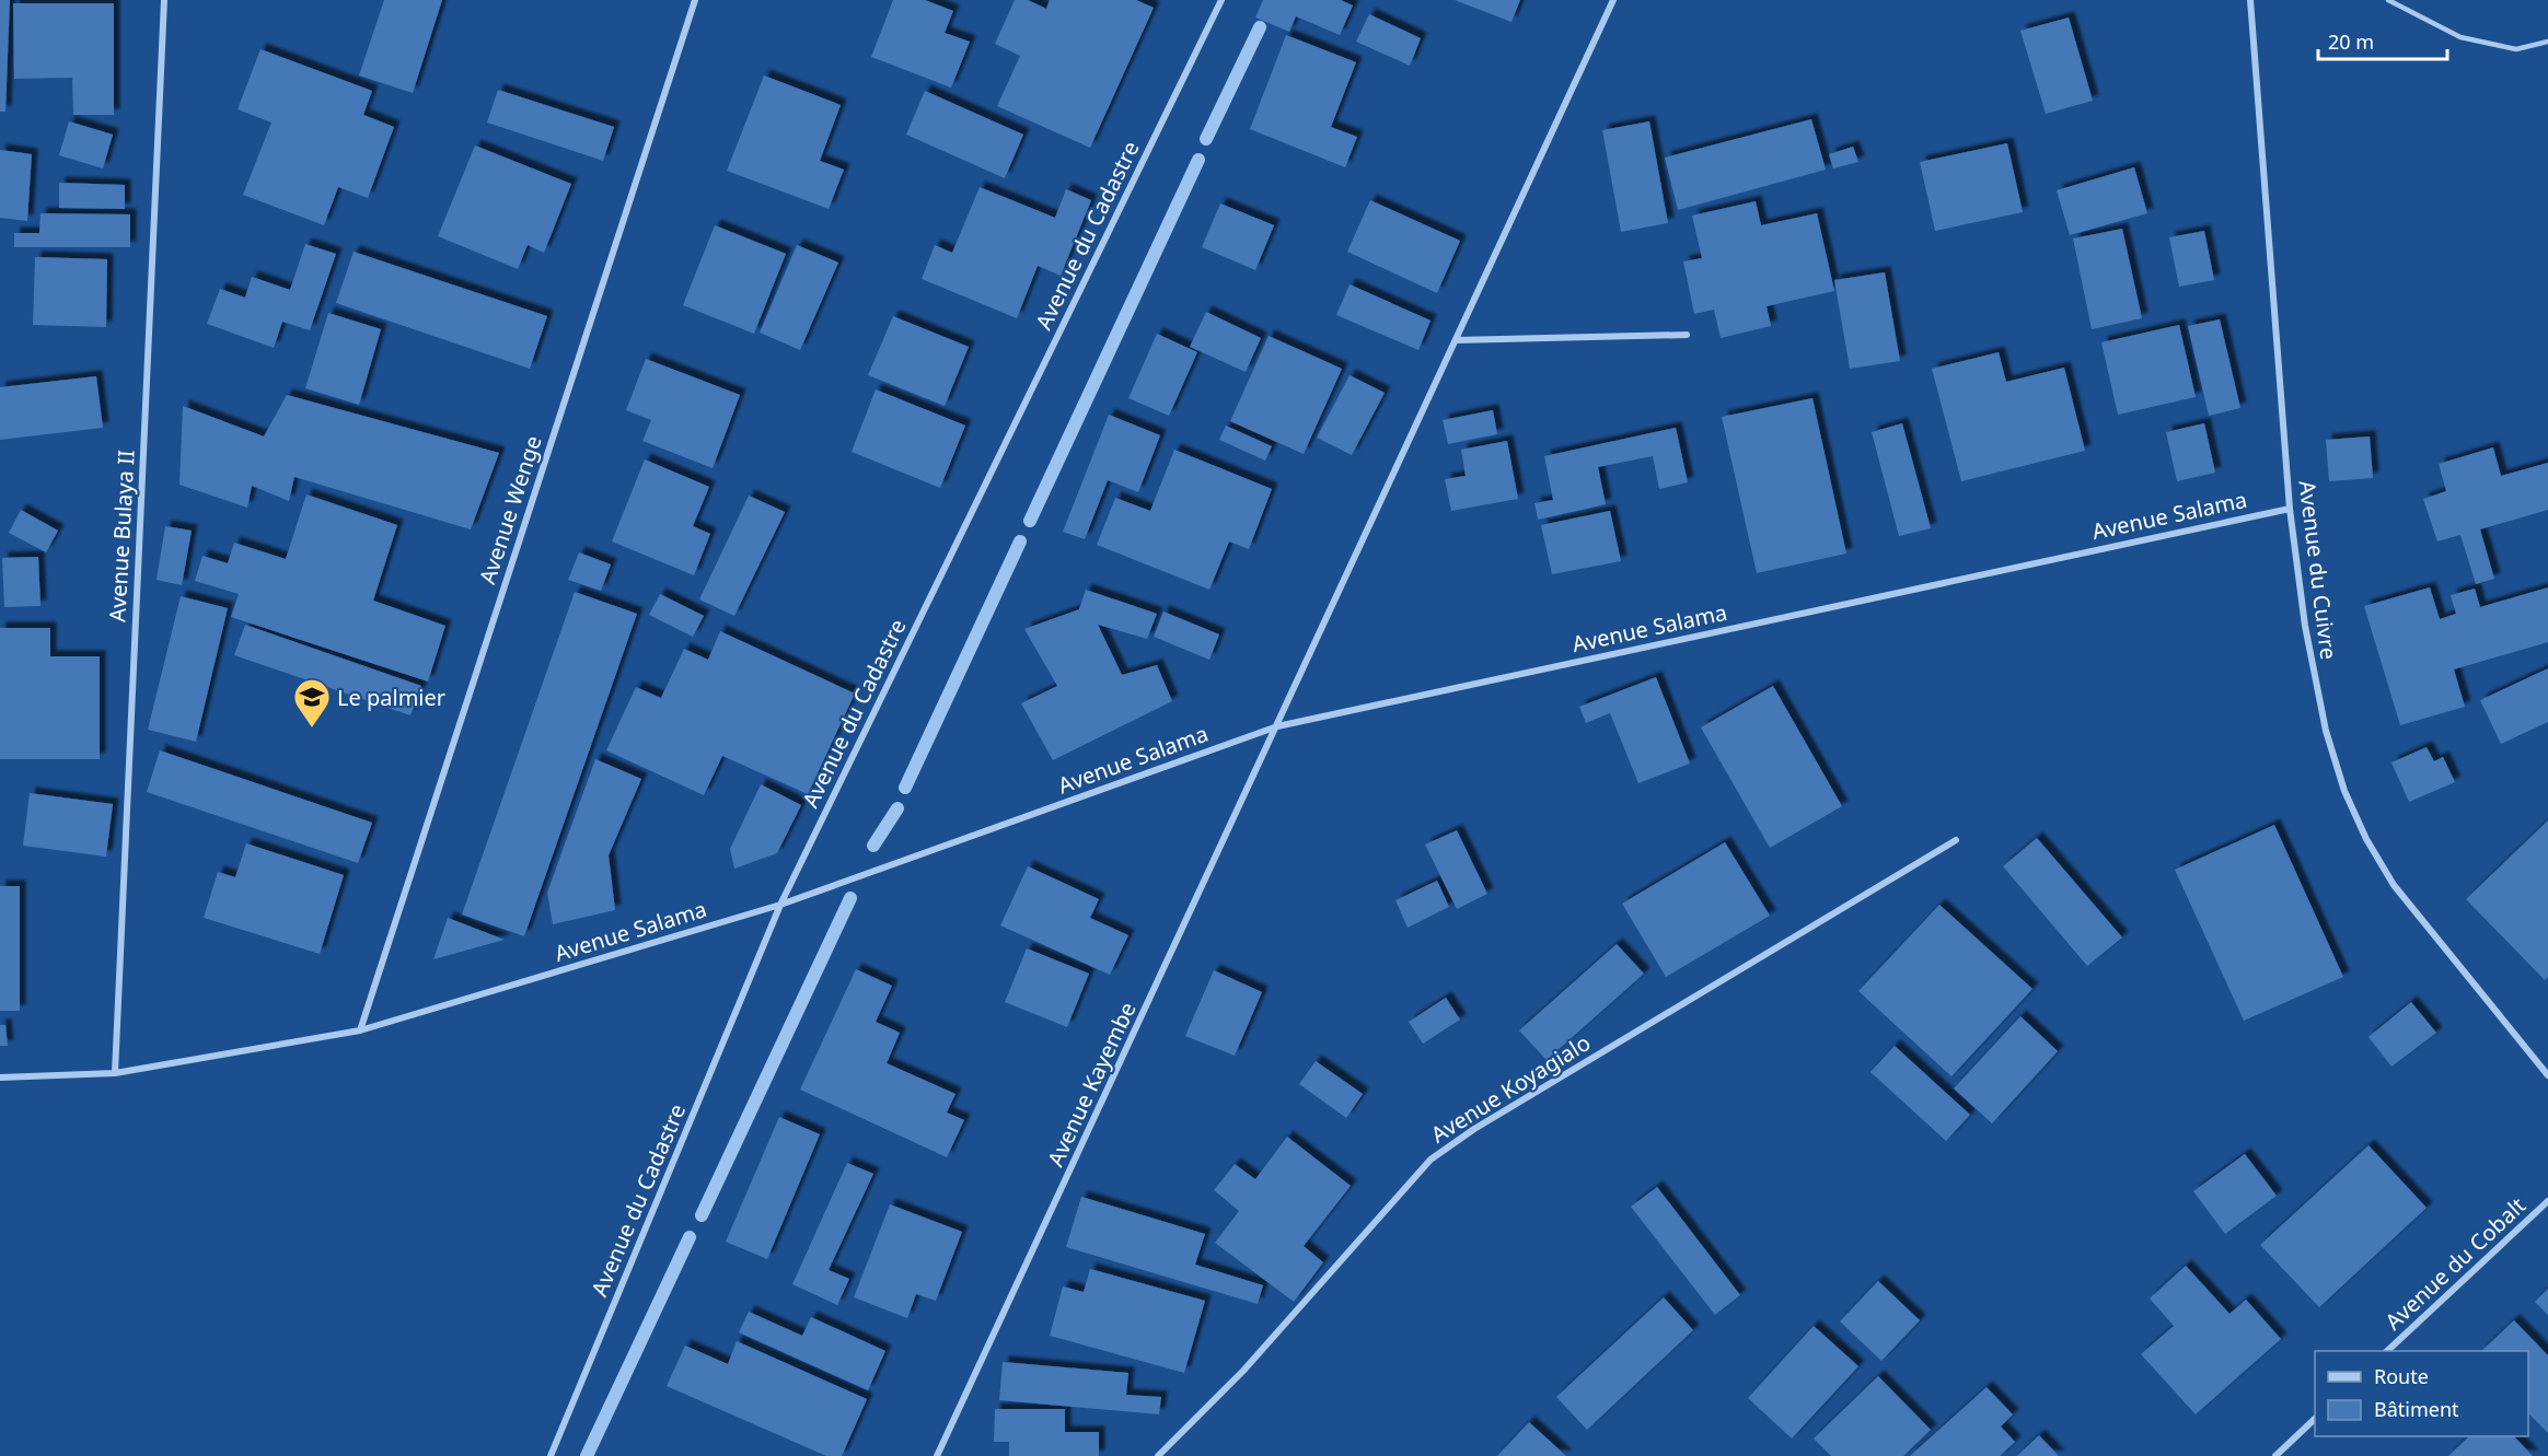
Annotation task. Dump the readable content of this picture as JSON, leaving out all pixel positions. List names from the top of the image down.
{
  "streets": {
    "street": [
      "Avenue du Cadastre",
      "Avenue Wenge",
      "Avenue Salama",
      "Avenue Bulaya II",
      "Avenue du Cuivre",
      "Avenue Kayembe",
      "Avenue Koyagialo",
      "Avenue du Cobalt"
    ]
  },
  "crossings": [
    ["Avenue du Cadastre", "Avenue Salama"],
    ["Avenue Wenge", "Avenue Salama"],
    ["Avenue Salama", "Avenue Bulaya II"],
    ["Avenue Salama", "Avenue du Cuivre"],
    ["Avenue Salama", "Avenue Kayembe"]
  ],
  "places": {
    "school or university": ["Le palmier"]
  },
  "legend": ["Route", "Bâtiment"],
  "scale_bar": "20 m"
}
